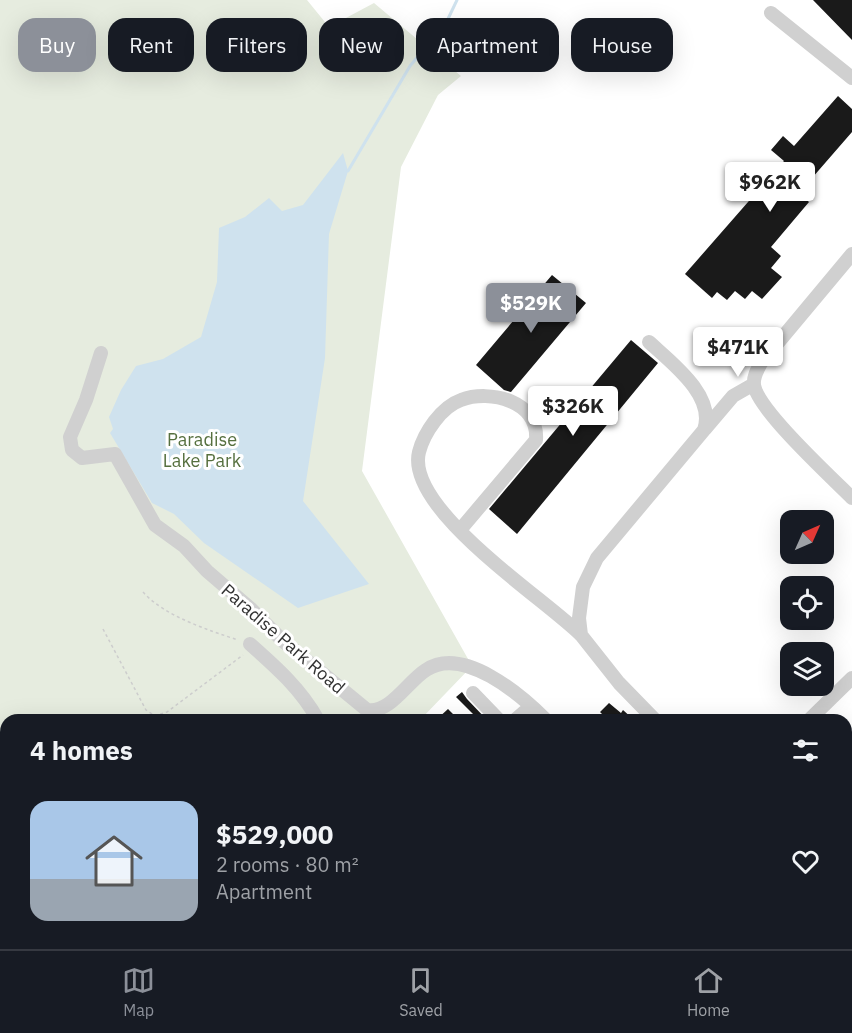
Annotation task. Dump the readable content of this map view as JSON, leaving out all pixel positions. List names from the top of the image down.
{
  "streets": {
    "street": ["Paradise Park Road"]
  },
  "parks": ["Paradise Lake Park"],
  "north": "top right",
  "page": {
    "chip": [
      "Buy",
      "Rent",
      "Filters",
      "New",
      "Apartment",
      "House"
    ],
    "price": [
      "$962K",
      "$529K",
      "$471K",
      "$326K"
    ],
    "heading": "4 homes",
    "list": [
      {
        "name": "$529,000",
        "note": "2 rooms · 80 m² · Apartment"
      }
    ],
    "tabs": ["Map", "Saved", "Home"]
  }
}
